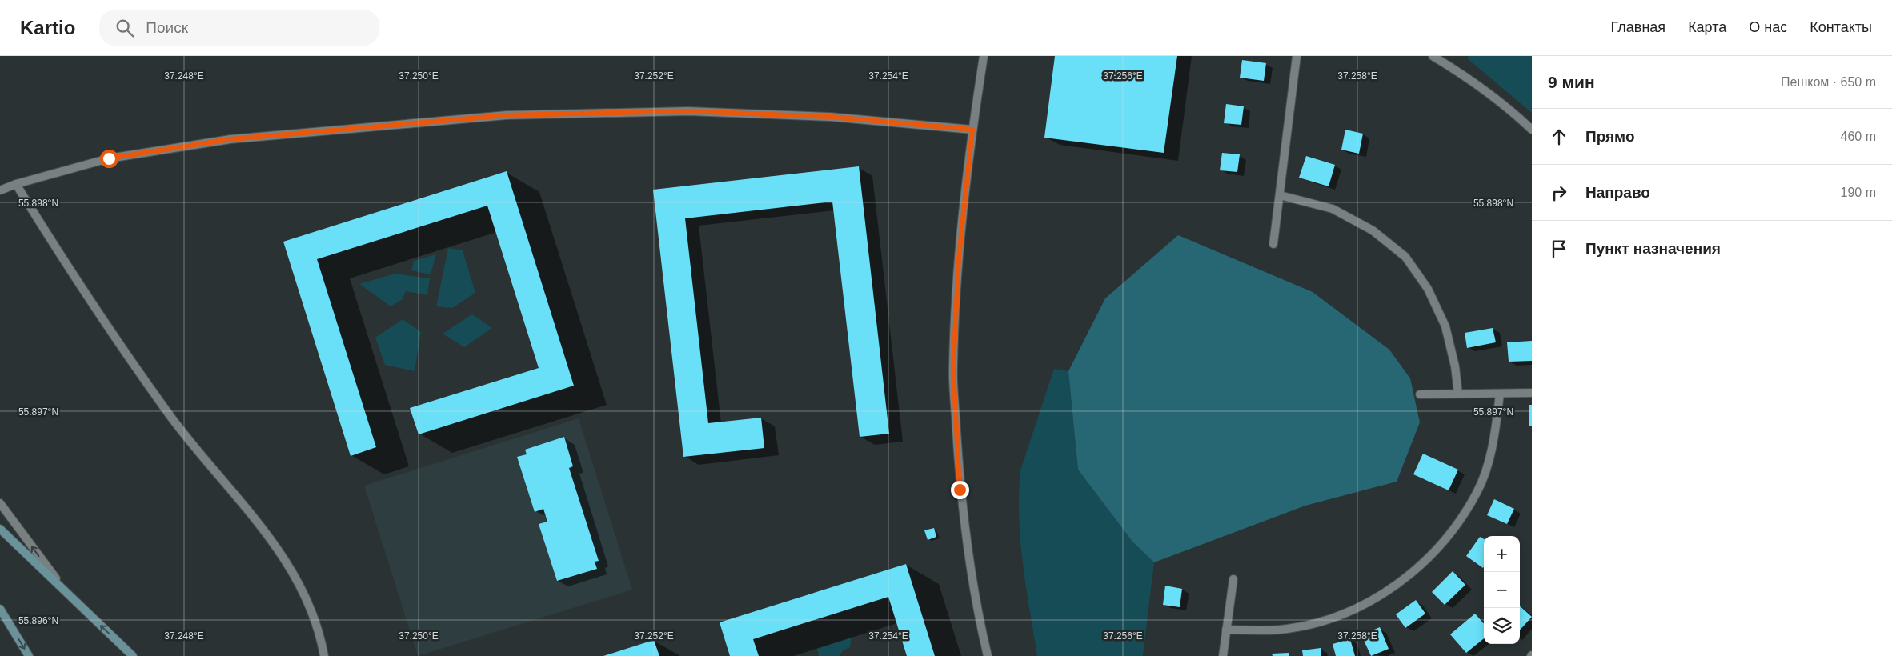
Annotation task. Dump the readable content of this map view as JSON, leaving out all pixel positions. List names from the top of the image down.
{
  "page": {
    "header": "Kartio",
    "search": "Поиск",
    "nav": [
      "Главная",
      "Карта",
      "О нас",
      "Контакты"
    ],
    "heading": ["9 мин", "Пешком · 650 m"],
    "list": [
      ["Прямо", "460 m"],
      ["Направо", "190 m"],
      "Пункт назначения"
    ],
    "map_buttons": ["+", "−"]
  },
  "coordinates": [
    "37.248°E",
    "37.250°E",
    "37.252°E",
    "37.254°E",
    "37.256°E",
    "37.258°E",
    "55.898°N",
    "55.897°N",
    "55.896°N"
  ]
}
